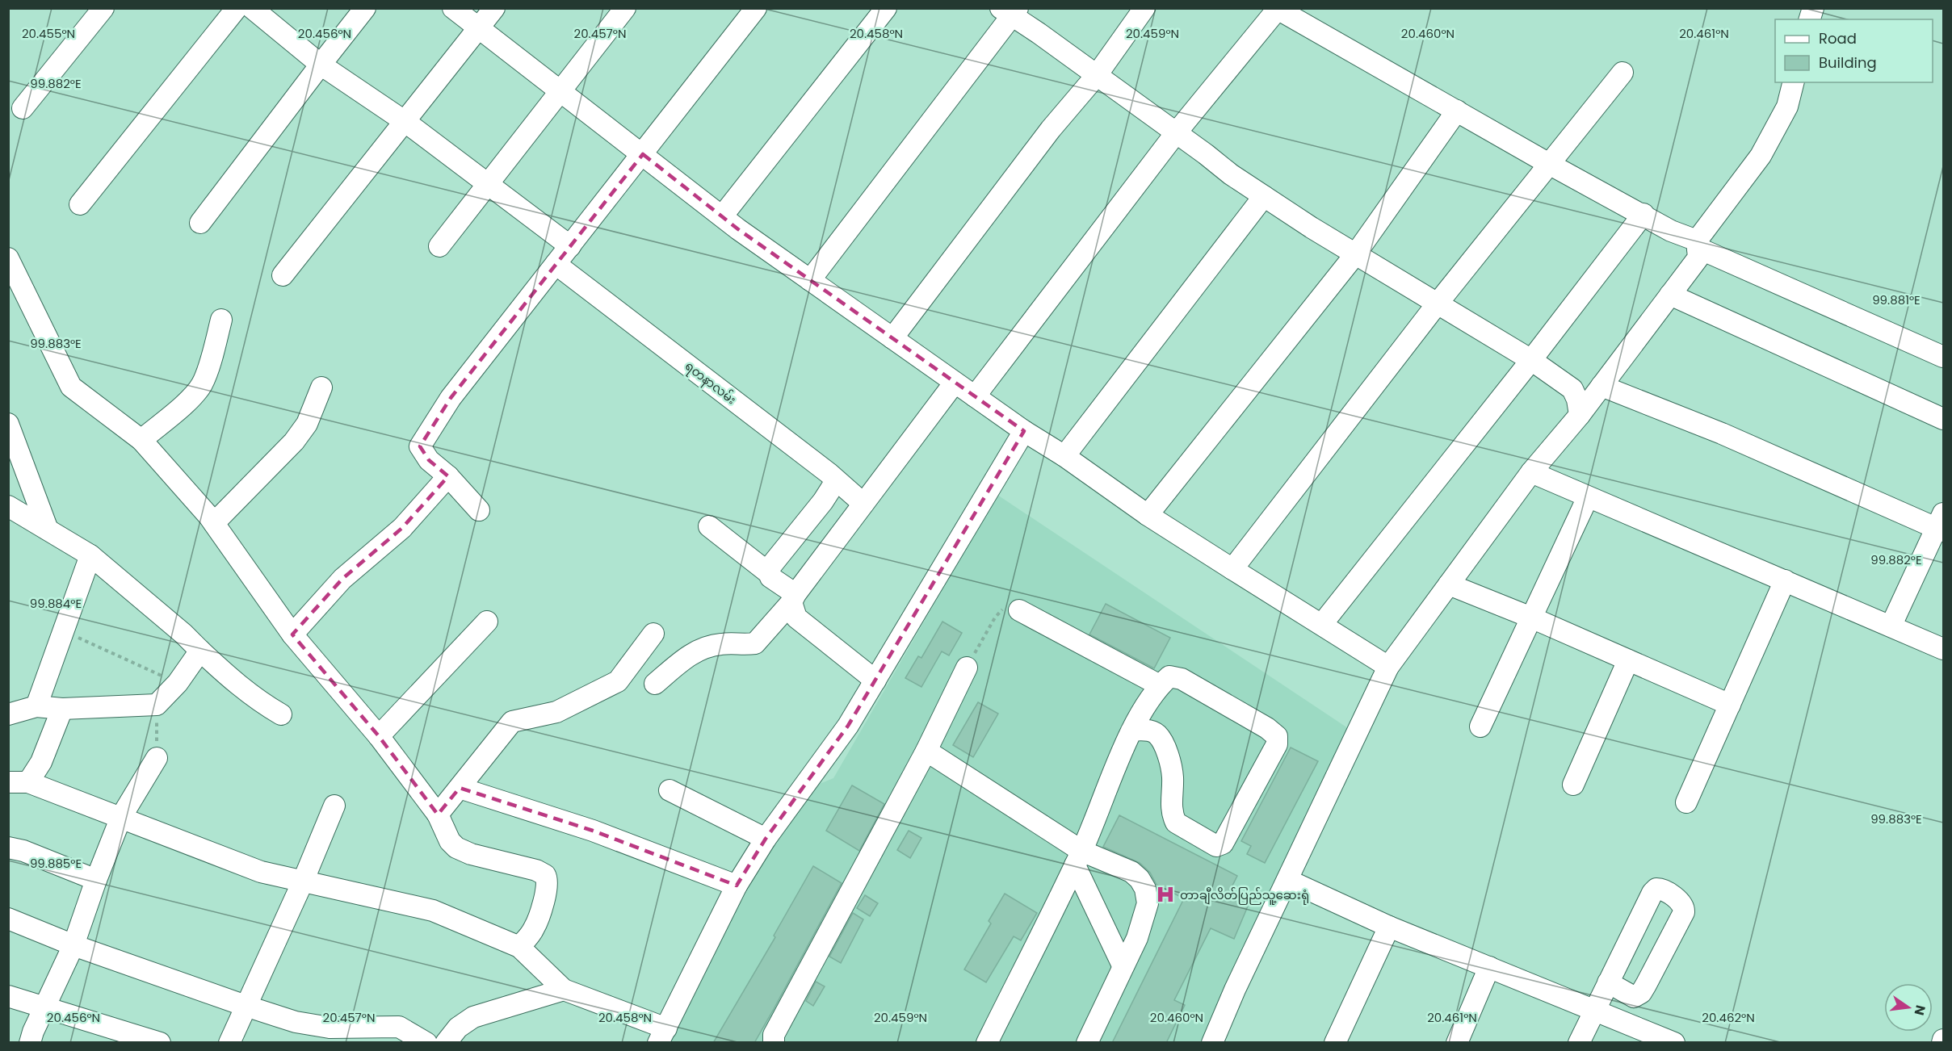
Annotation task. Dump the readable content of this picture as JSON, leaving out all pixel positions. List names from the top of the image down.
{
  "streets": {
    "street": ["ရတနာလမ်း"]
  },
  "places": {
    "hospital": ["တာချီလိတ်ပြည်သူ့ဆေးရုံ"]
  },
  "legend": ["Road", "Building"],
  "north": "right",
  "coordinates": [
    "20.455°N",
    "20.456°N",
    "20.457°N",
    "20.458°N",
    "20.459°N",
    "20.460°N",
    "20.461°N",
    "99.882°E",
    "99.881°E",
    "99.883°E",
    "99.884°E",
    "99.885°E",
    "20.462°N"
  ]
}
